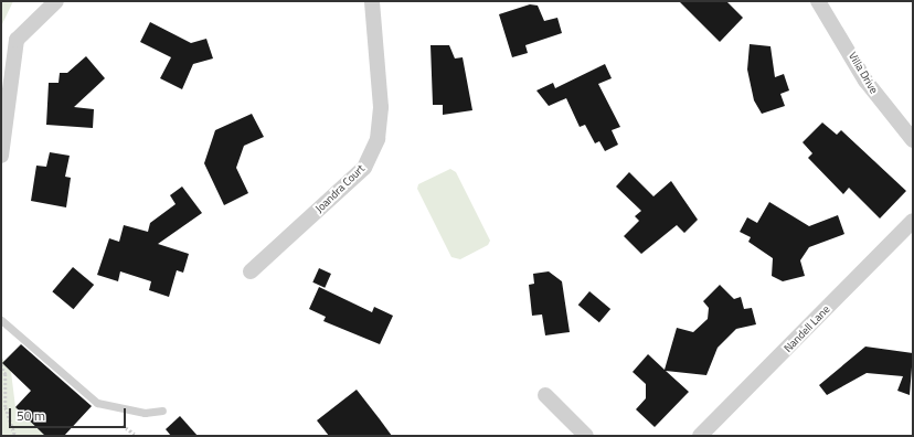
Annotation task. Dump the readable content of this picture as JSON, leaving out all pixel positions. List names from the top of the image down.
{
  "streets": {
    "street": ["Villa Drive", "Joandra Court", "Nandell Lane"]
  },
  "scale_bar": "50 m"
}
